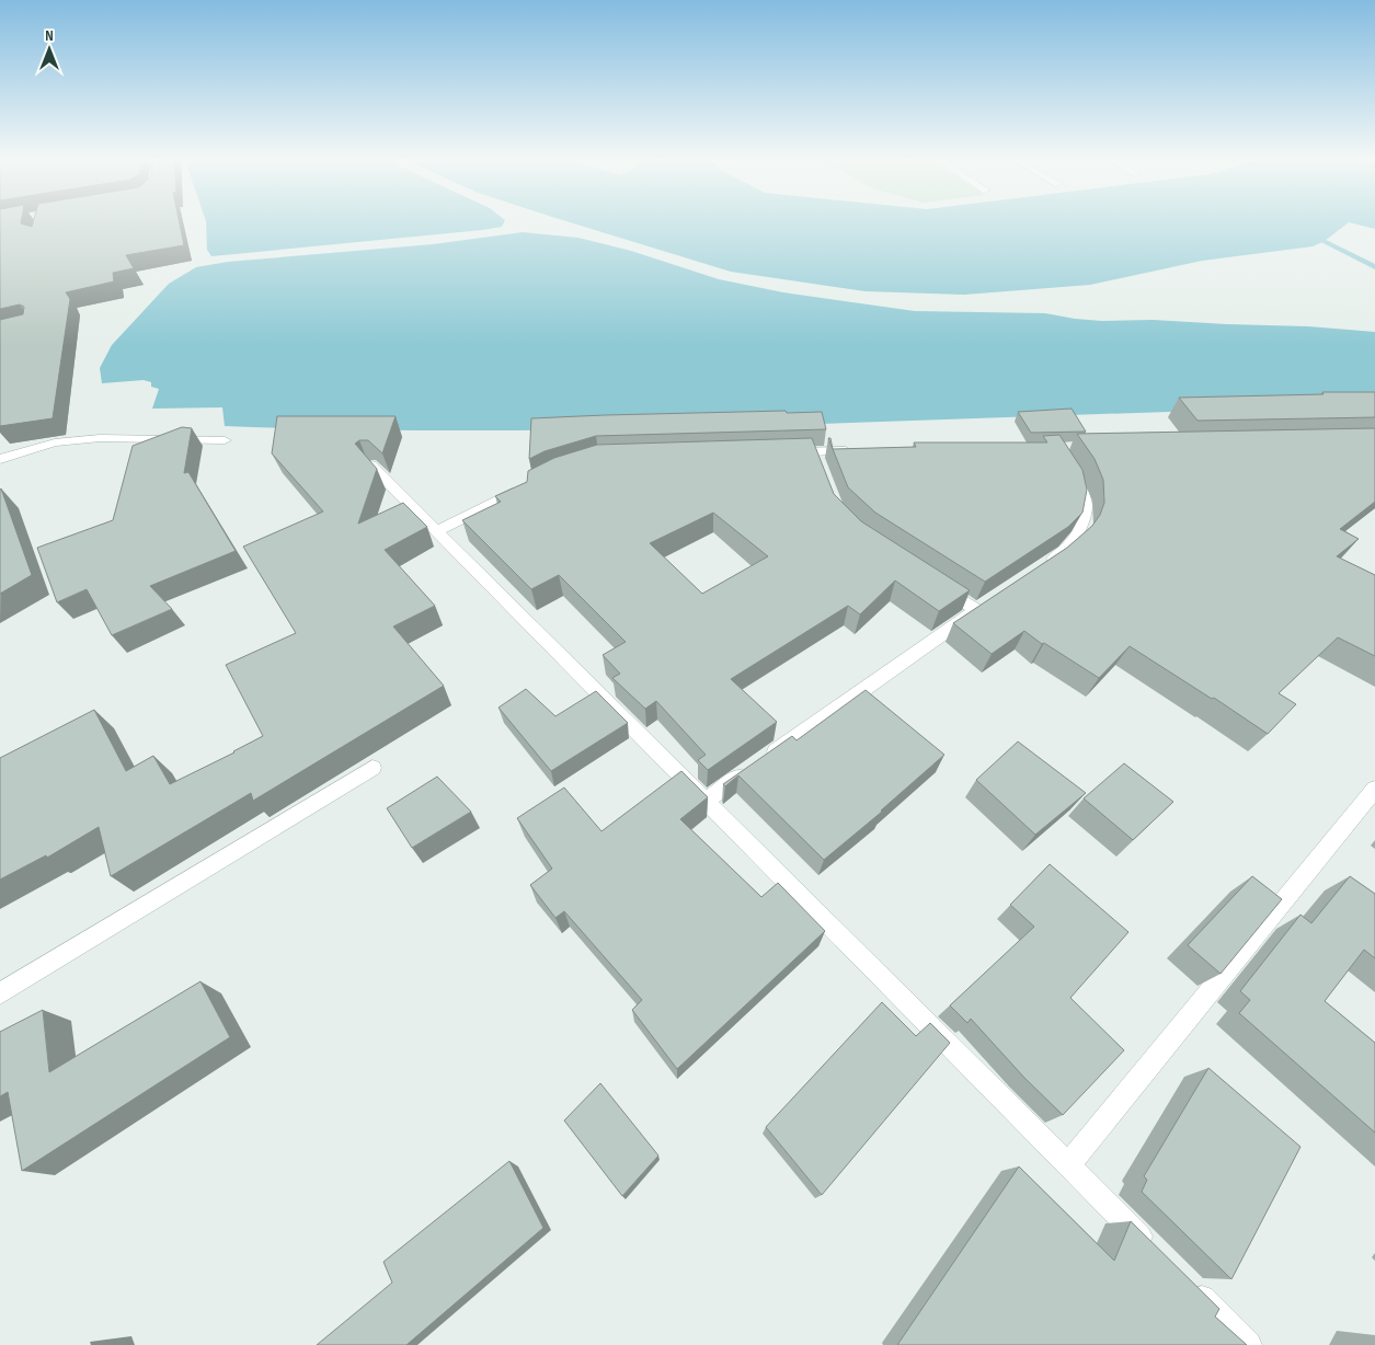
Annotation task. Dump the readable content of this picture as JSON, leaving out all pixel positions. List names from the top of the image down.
{
  "north": "top"
}
